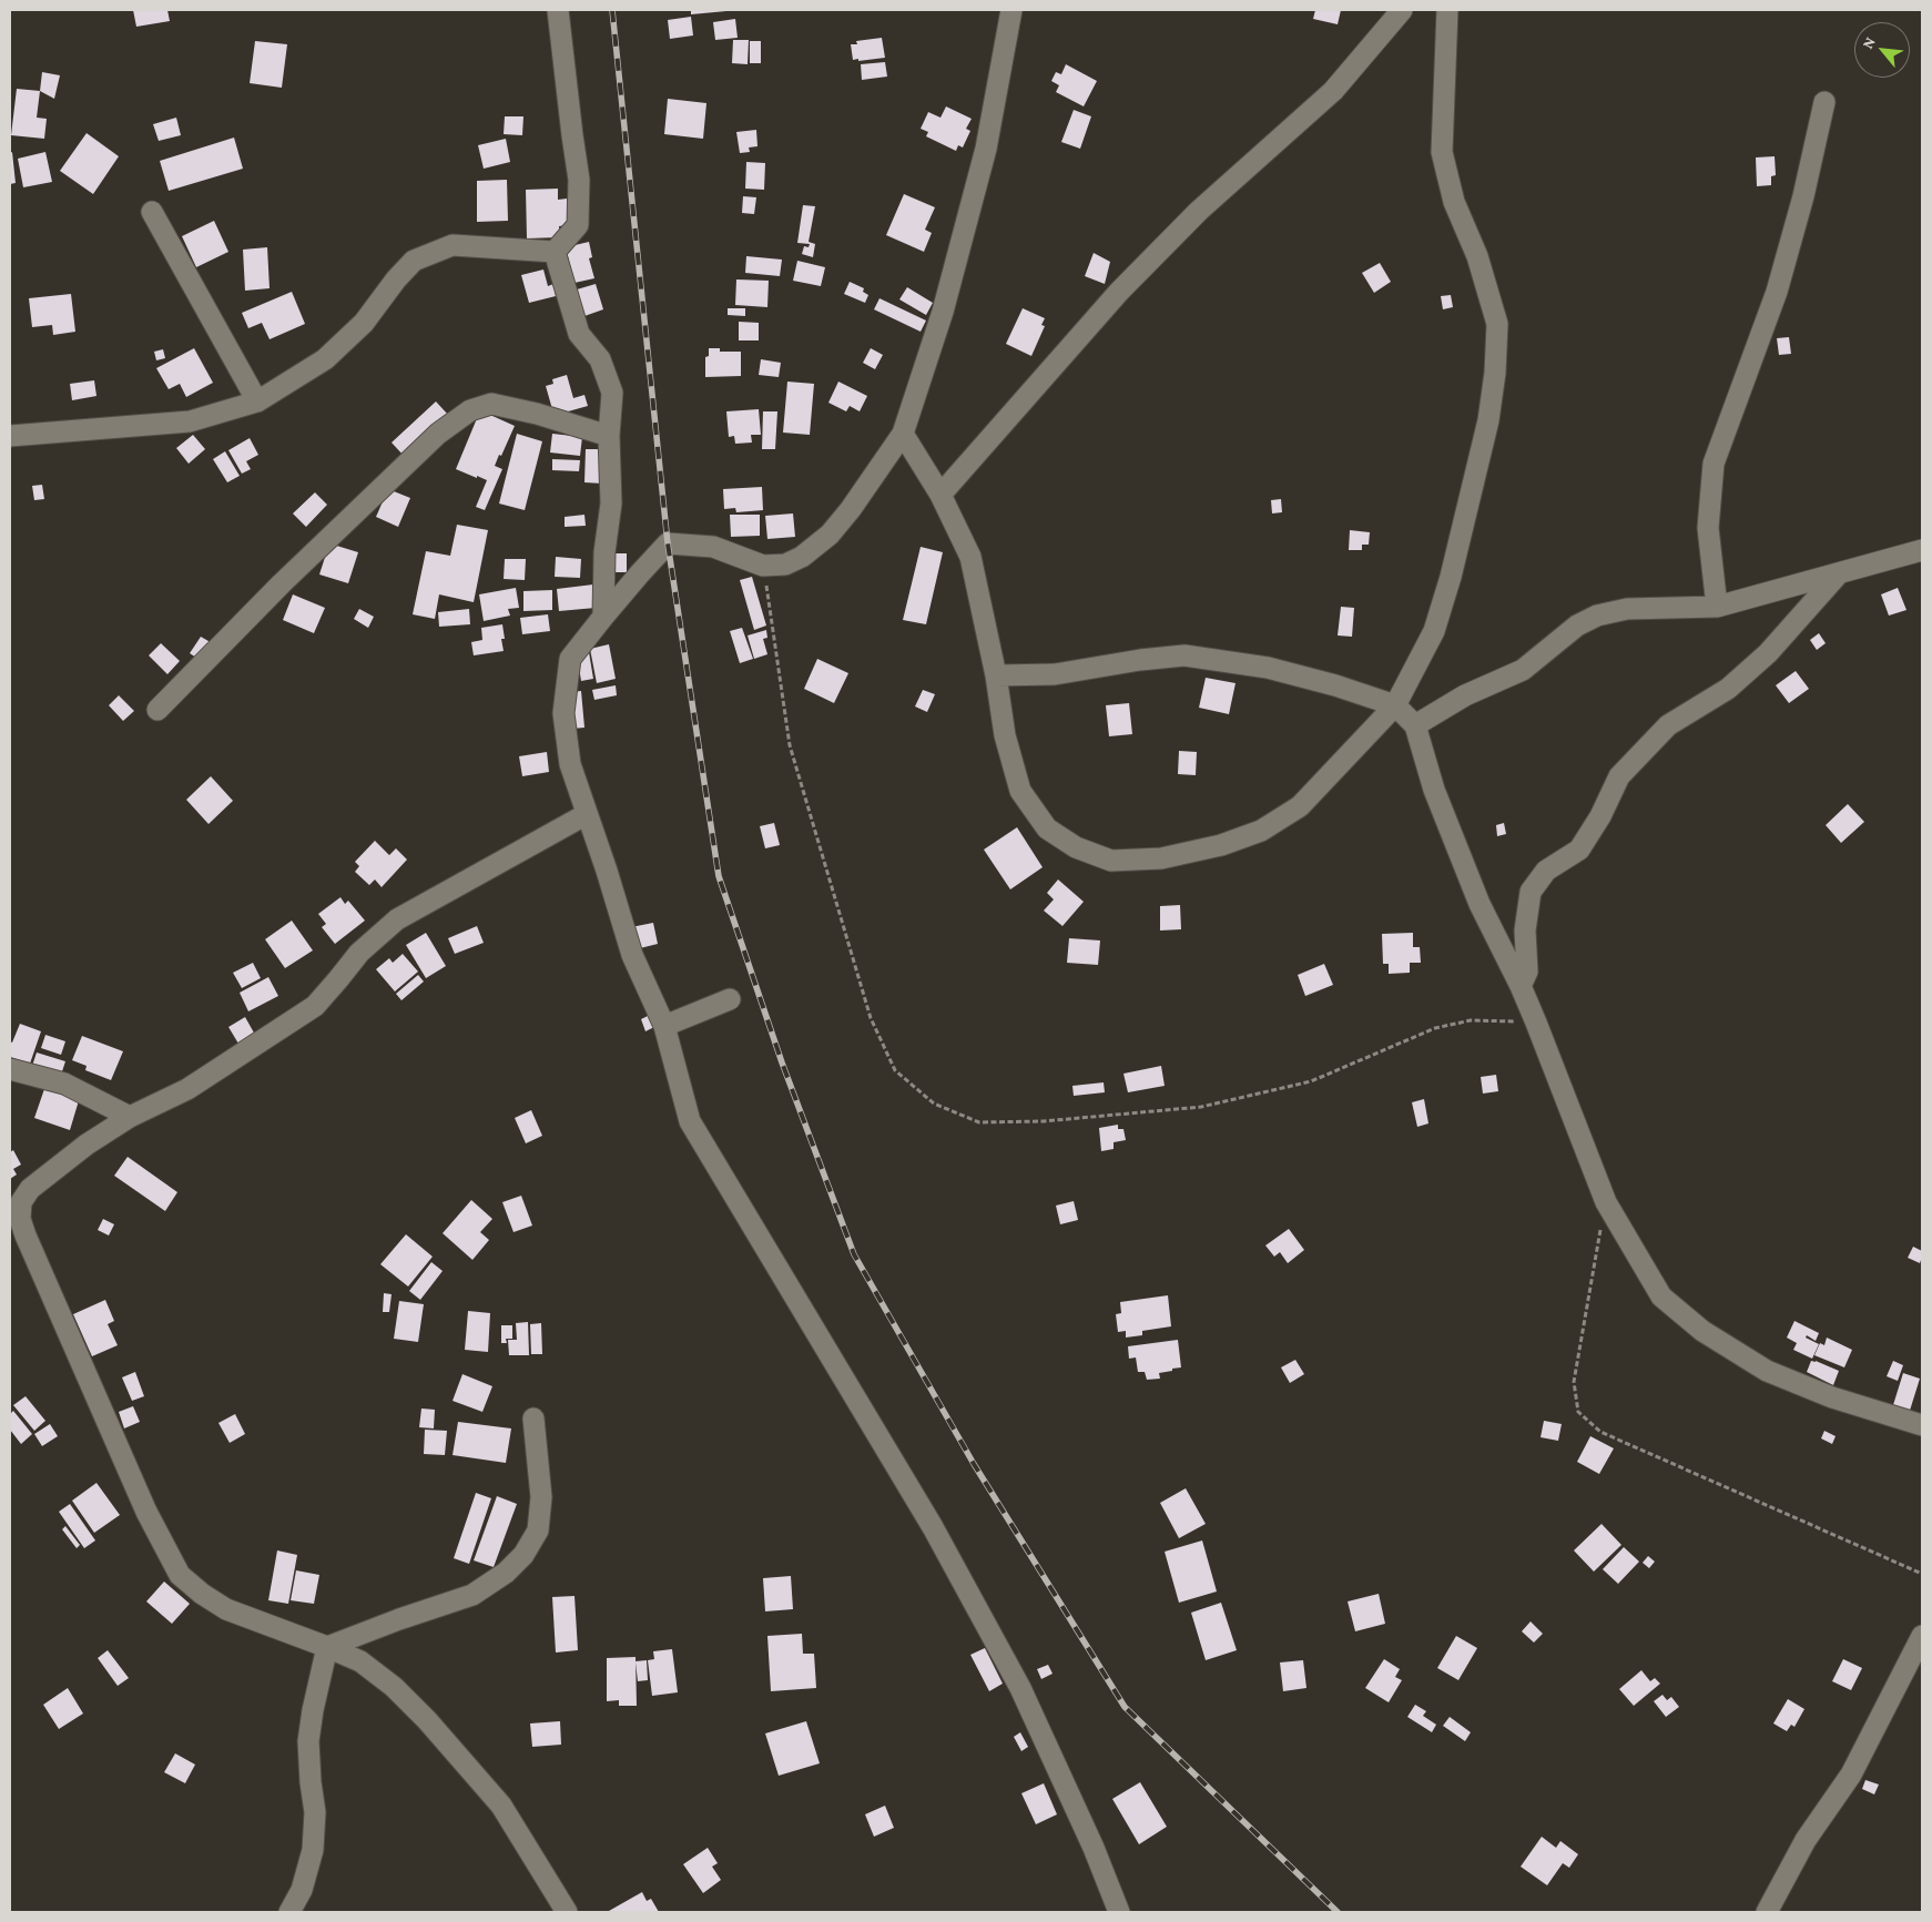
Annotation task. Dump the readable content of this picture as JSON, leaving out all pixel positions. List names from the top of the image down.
{
  "north": "top left"
}
